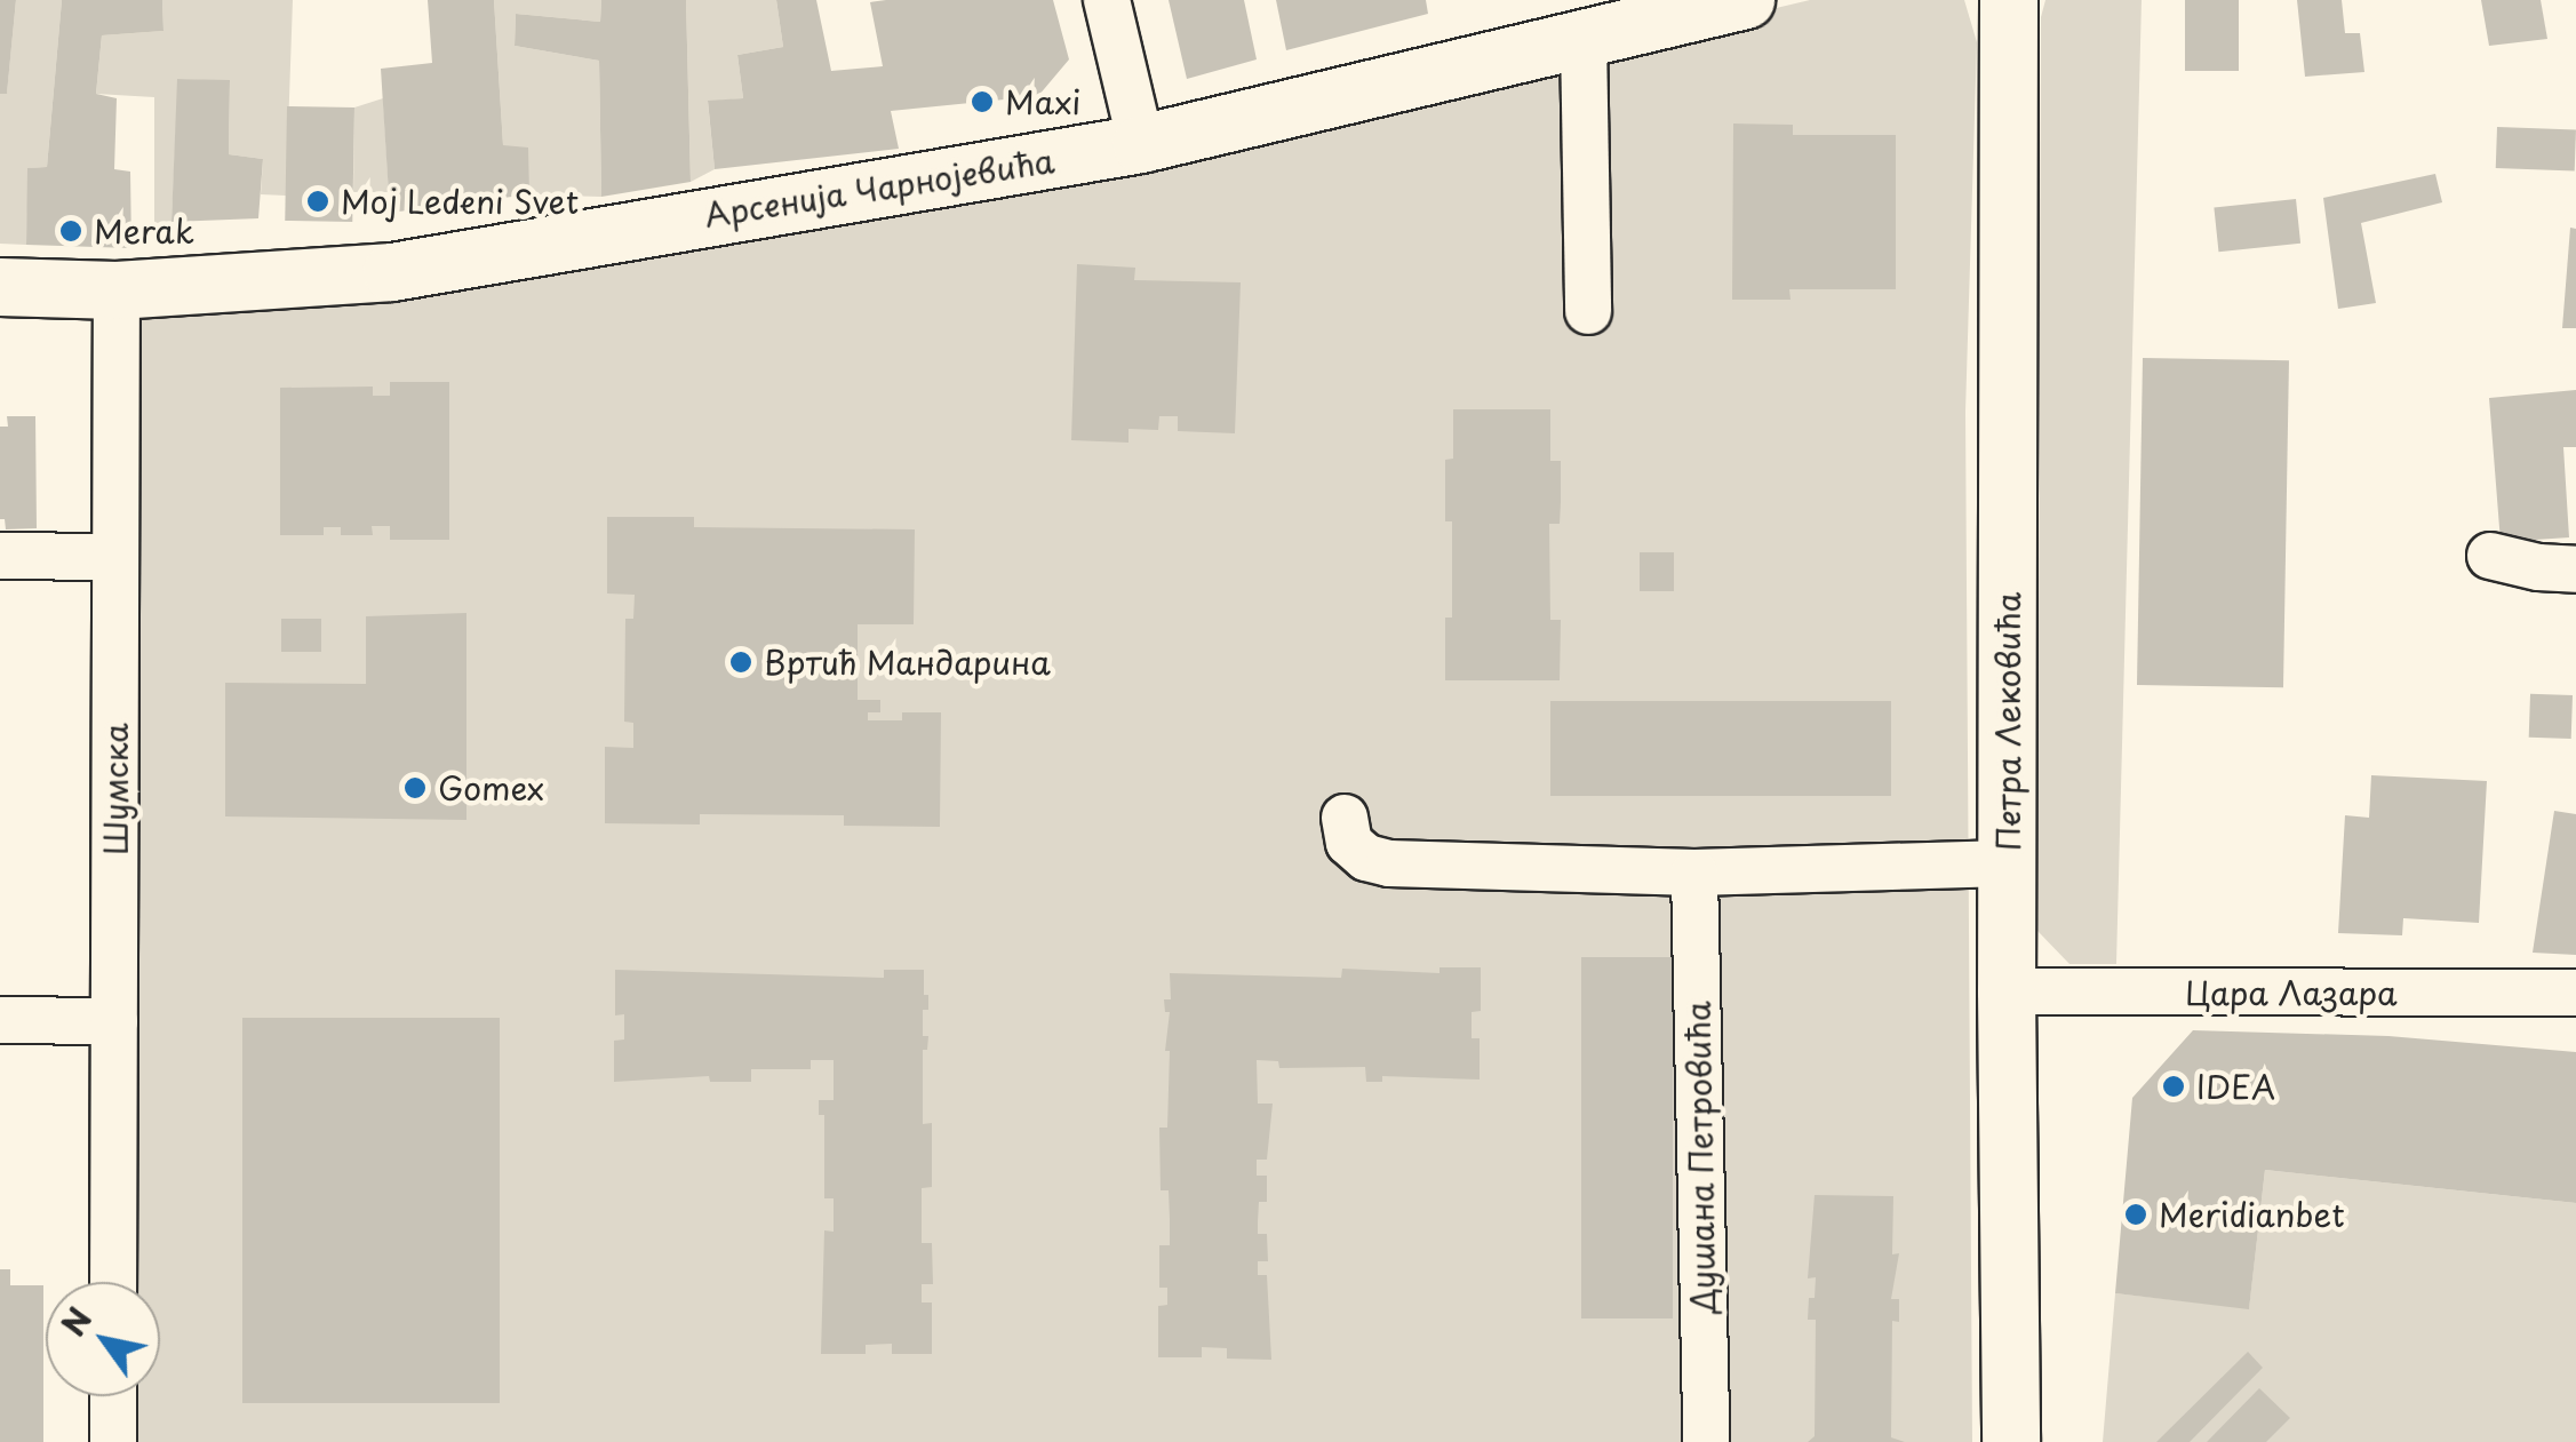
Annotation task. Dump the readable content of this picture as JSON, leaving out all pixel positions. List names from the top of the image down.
{
  "streets": {
    "street": [
      "Арсенија Чарнојевића",
      "Петра Лековића",
      "Шумска",
      "Цара Лазара",
      "Душана Петровића"
    ]
  },
  "crossings": [
    ["Арсенија Чарнојевића", "Шумска"],
    ["Петра Лековића", "Цара Лазара"]
  ],
  "places": [
    "Maxi",
    "Moj Ledeni Svet",
    "Merak",
    "Вртић Мандарина",
    "Gomex",
    "IDEA",
    "Meridianbet"
  ],
  "north": "top left"
}
